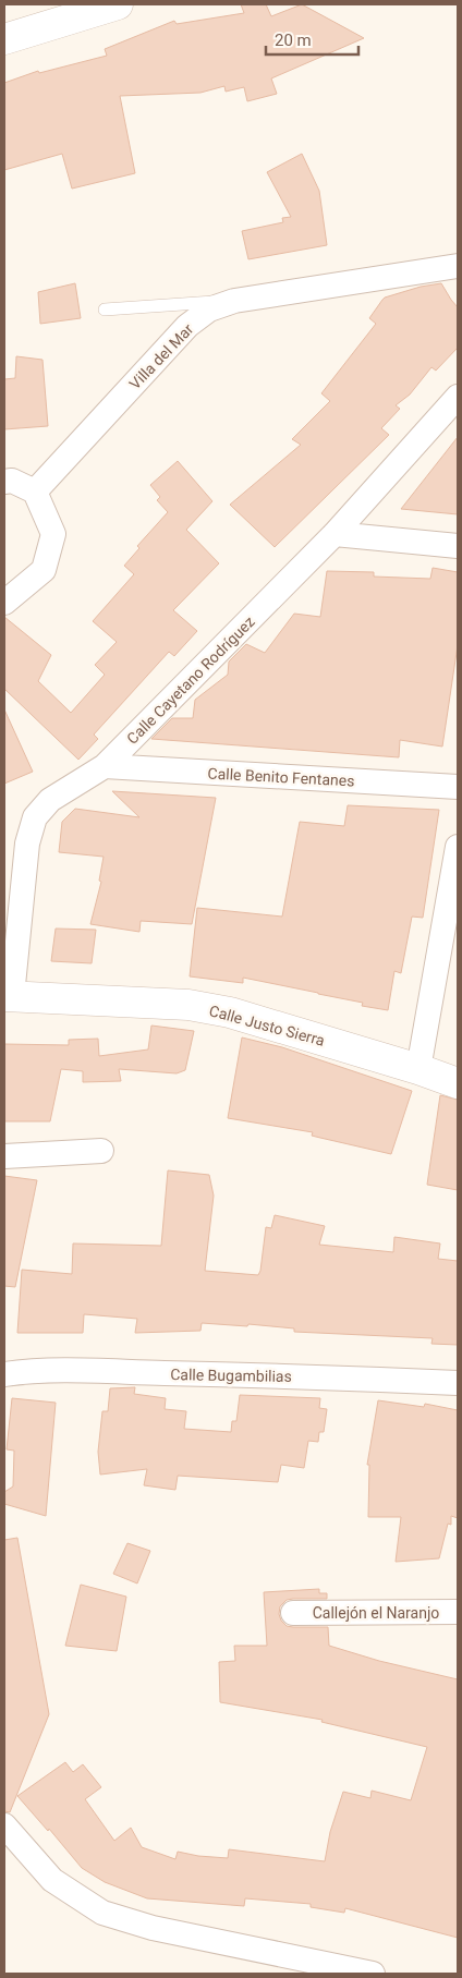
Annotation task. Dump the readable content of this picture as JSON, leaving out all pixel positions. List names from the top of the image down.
{
  "streets": {
    "street": [
      "Villa del Mar",
      "Calle Cayetano Rodríguez",
      "Calle Benito Fentanes",
      "Calle Justo Sierra",
      "Calle Bugambilias",
      "Callejón el Naranjo"
    ]
  },
  "crossings": [
    ["Calle Cayetano Rodríguez", "Calle Benito Fentanes"],
    ["Calle Cayetano Rodríguez", "Calle Justo Sierra"]
  ],
  "scale_bar": "20 m"
}
